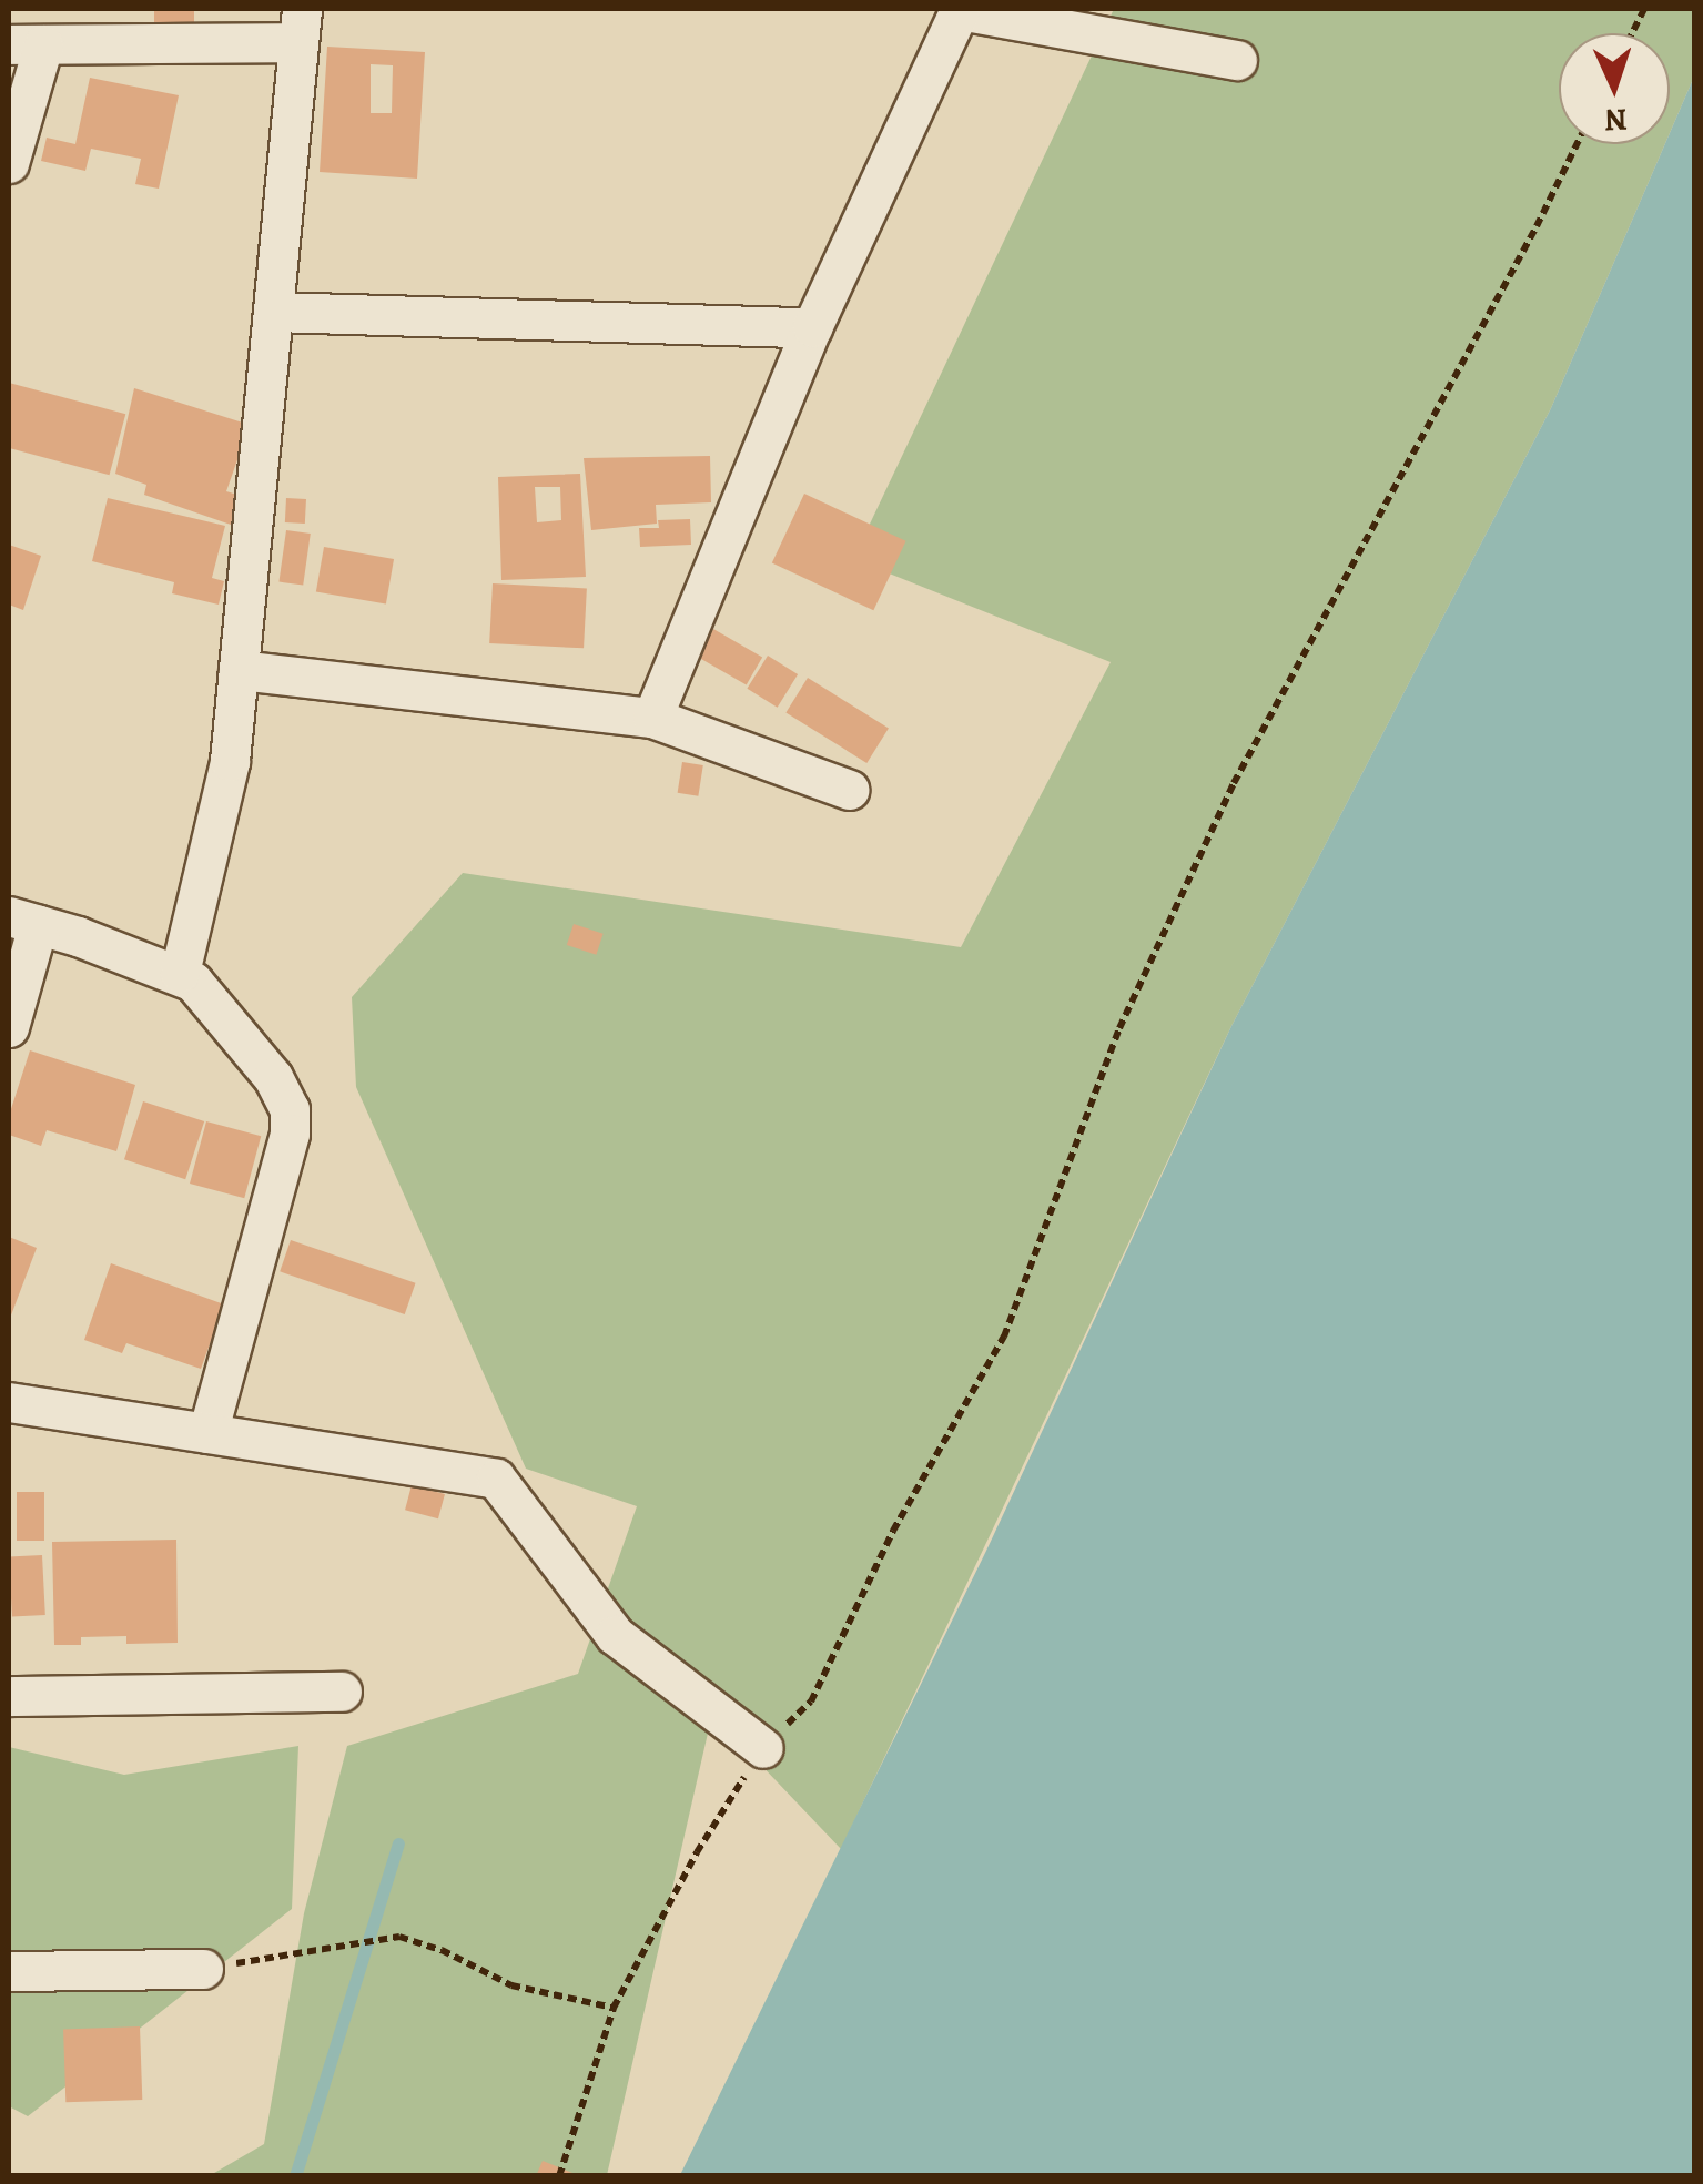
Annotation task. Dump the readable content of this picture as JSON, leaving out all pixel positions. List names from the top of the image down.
{
  "north": "bottom"
}
